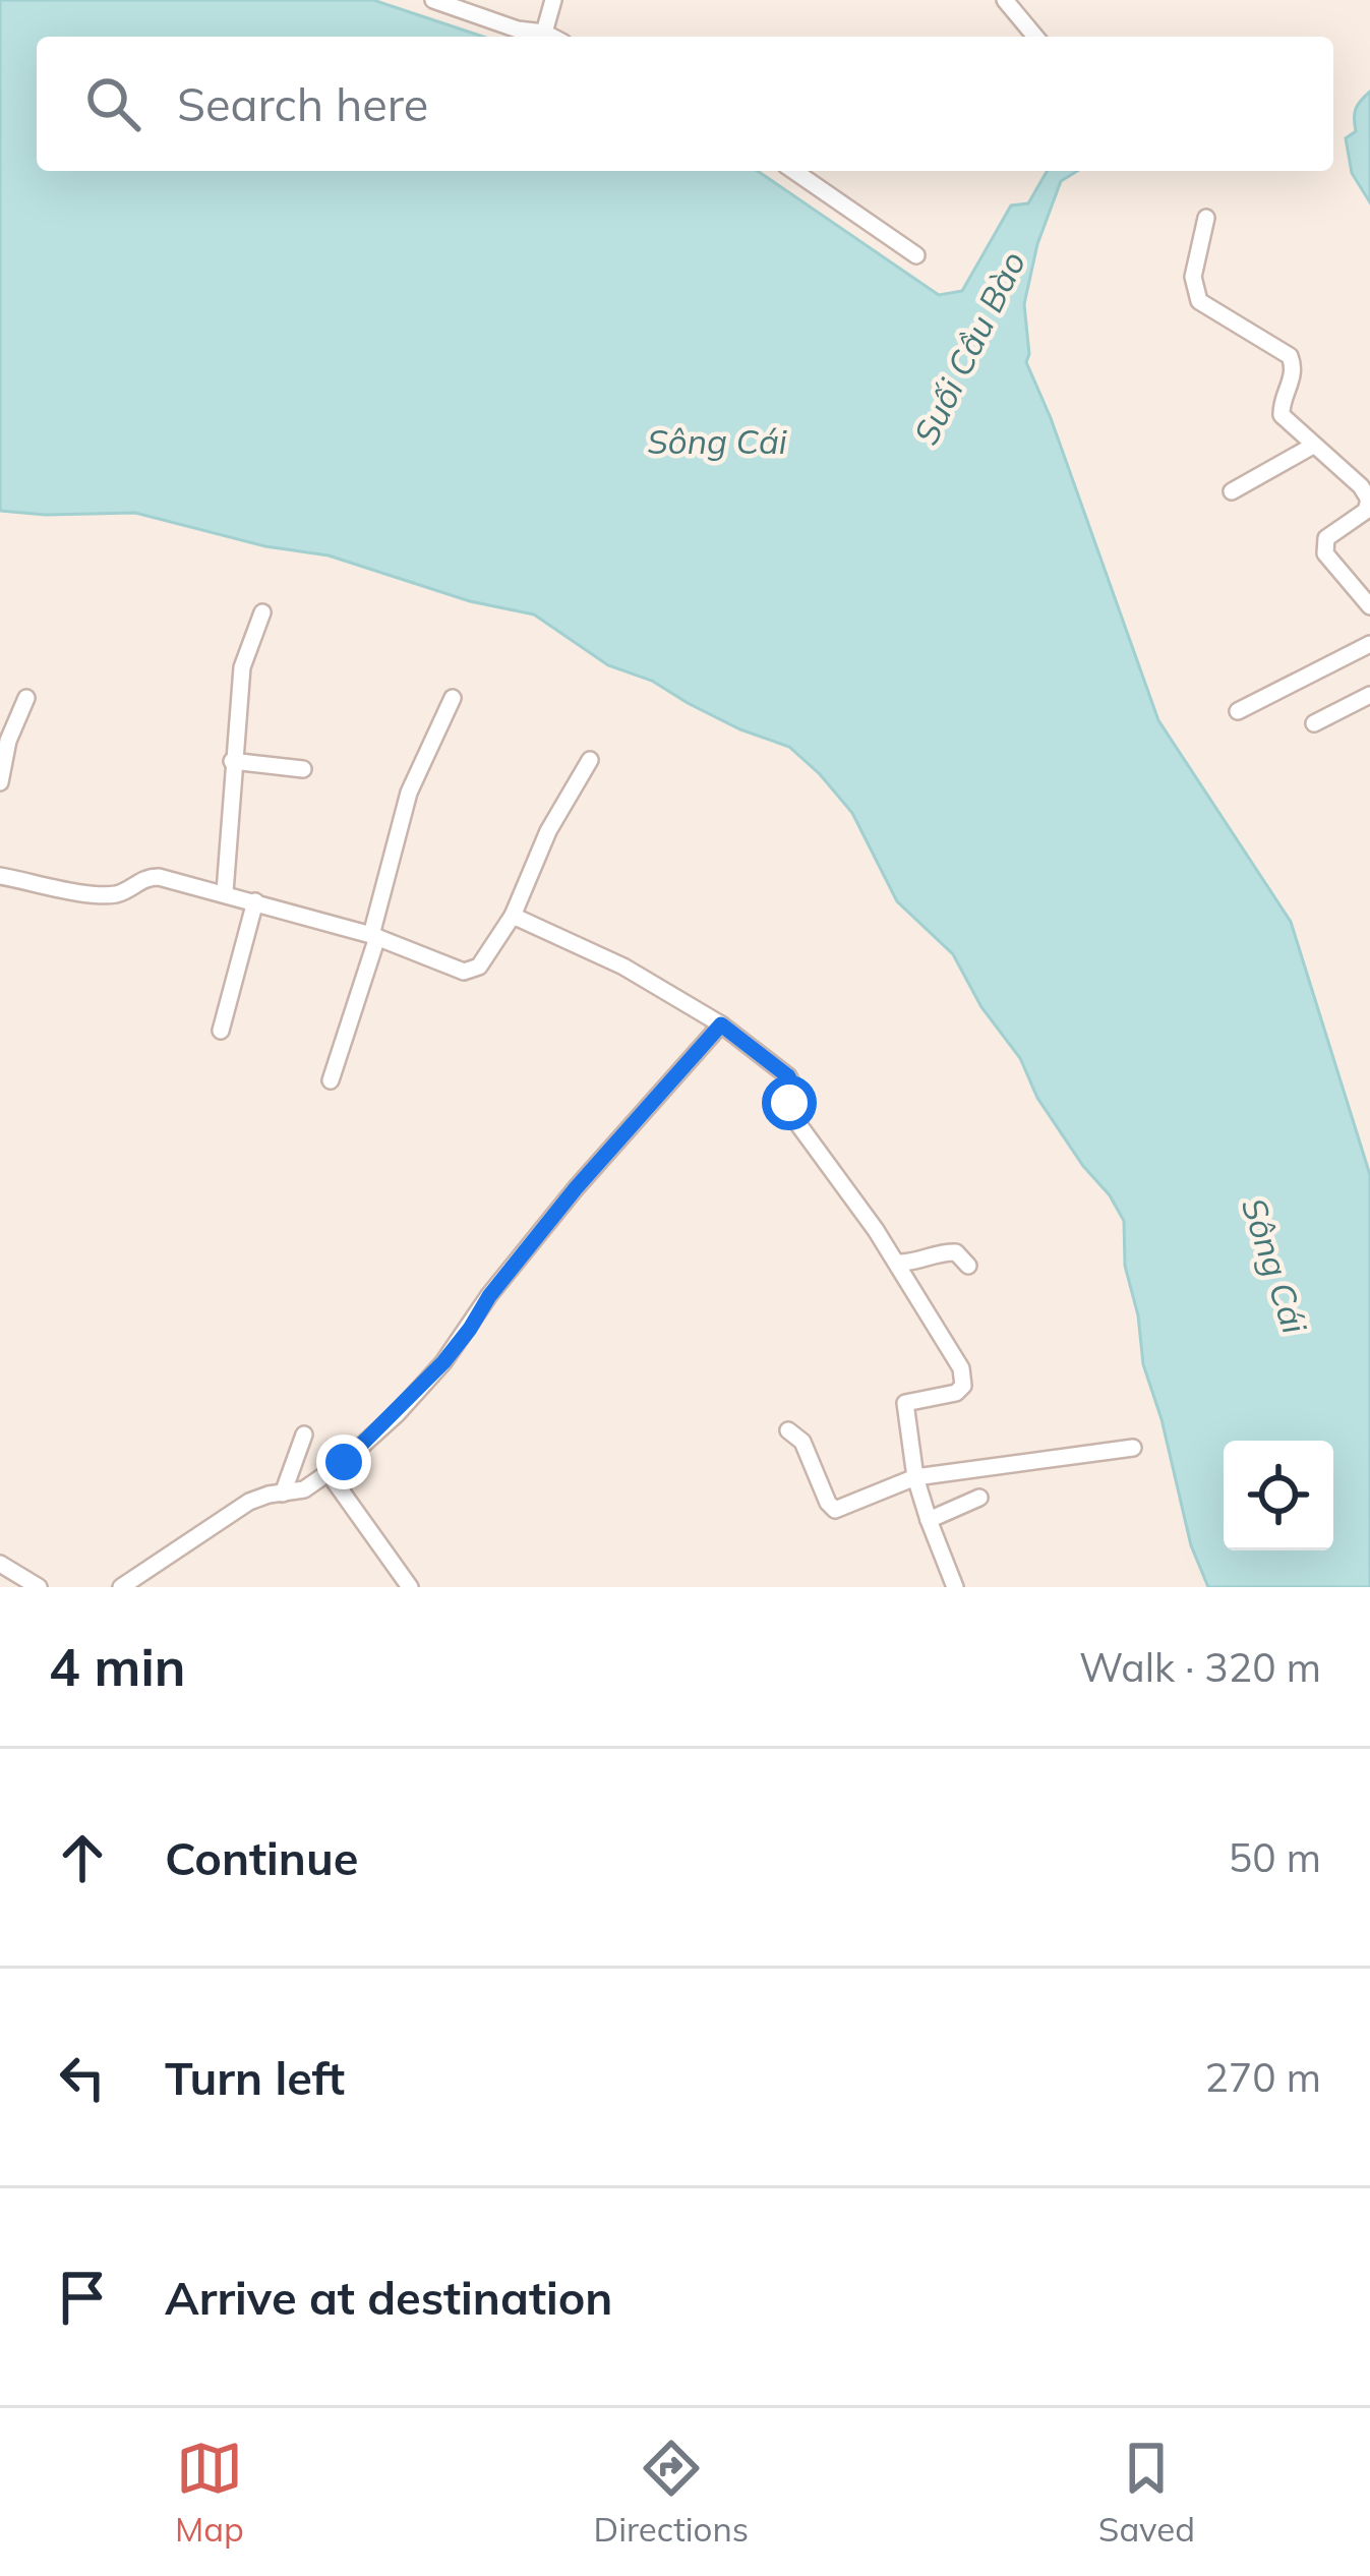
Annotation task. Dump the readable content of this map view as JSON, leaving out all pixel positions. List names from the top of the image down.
{
  "water": ["Suối Cầu Bào", "Sông Cái"],
  "page": {
    "search": "Search here",
    "heading": ["4 min", "Walk · 320 m"],
    "list": [
      ["Continue", "50 m"],
      ["Turn left", "270 m"],
      "Arrive at destination"
    ],
    "nav": ["Map", "Directions", "Saved"]
  }
}
